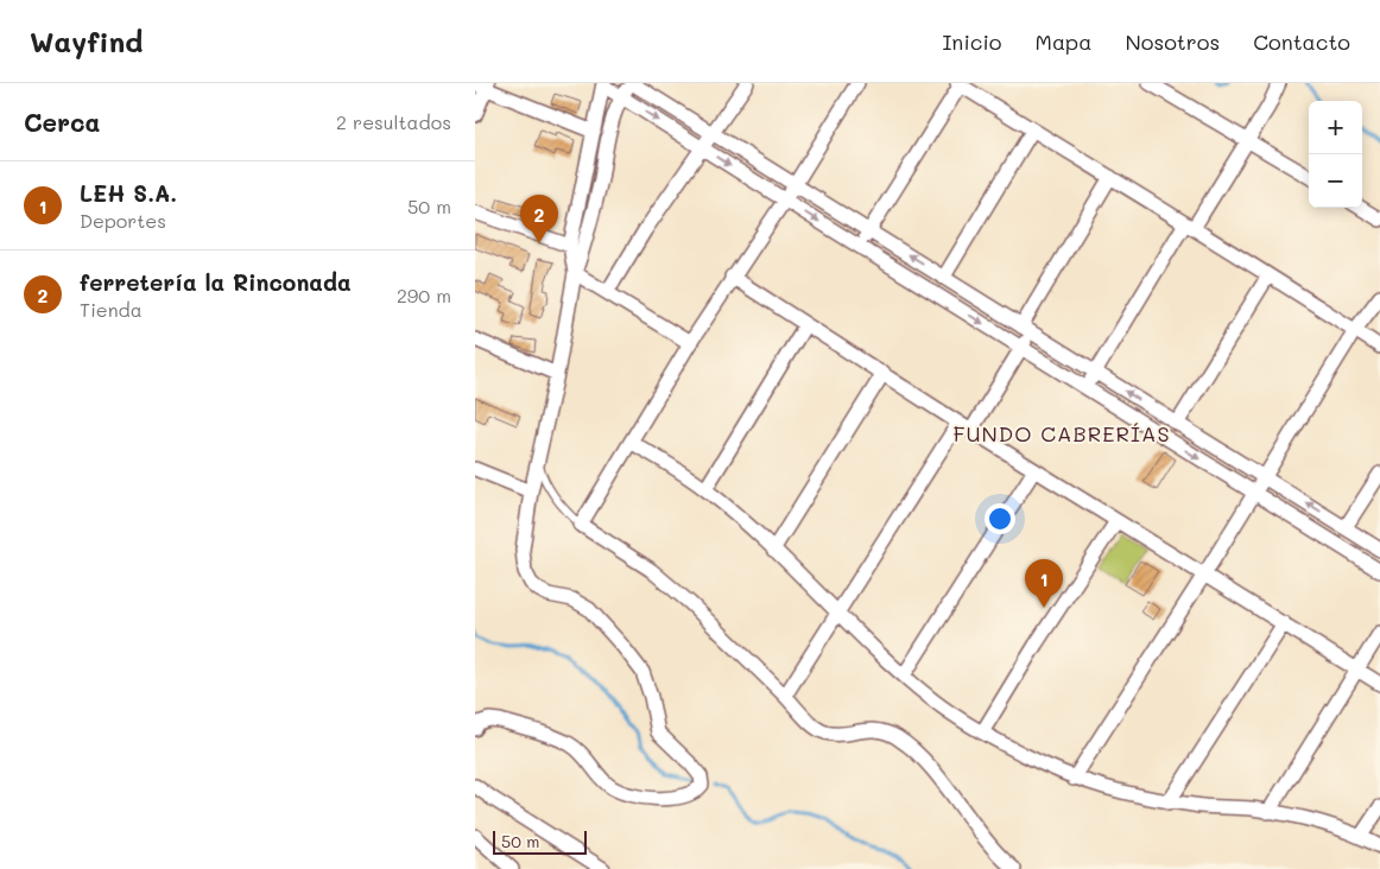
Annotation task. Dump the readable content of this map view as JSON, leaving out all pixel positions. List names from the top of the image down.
{
  "districts": ["FUNDO CABRERÍAS"],
  "scale_bar": "50 m",
  "page": {
    "header": "Wayfind",
    "nav": [
      "Inicio",
      "Mapa",
      "Nosotros",
      "Contacto"
    ],
    "heading": ["Cerca", "2 resultados"],
    "map_buttons": ["+", "−"],
    "list": [
      {
        "mark": "1",
        "name": "LEH S.A.",
        "note": "Deportes",
        "value": "50 m"
      },
      {
        "mark": "2",
        "name": "ferretería la Rinconada",
        "note": "Tienda",
        "value": "290 m"
      }
    ],
    "pins": ["2", "1"],
    "scale": "50 m"
  }
}
